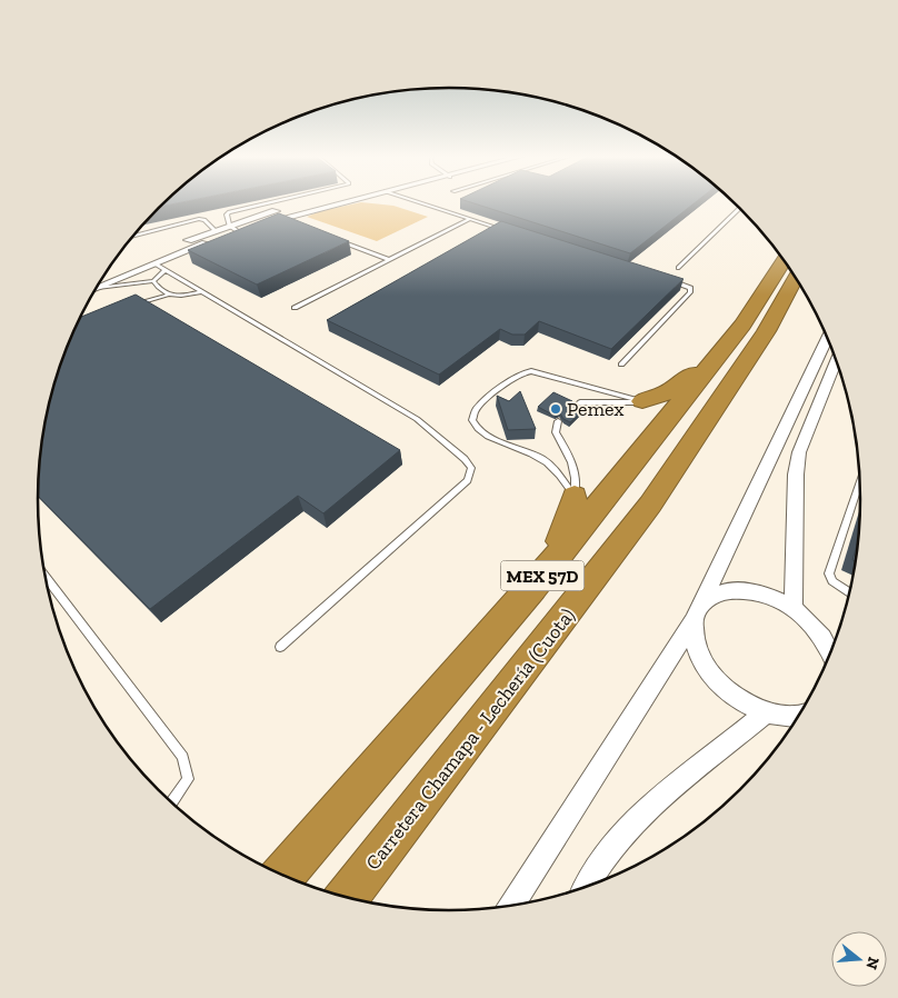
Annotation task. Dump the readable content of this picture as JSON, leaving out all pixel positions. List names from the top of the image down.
{
  "streets": {
    "highway": ["MEX 57D", "Carretera Chamapa - Lechería (Cuota)"]
  },
  "places": ["Pemex"],
  "north": "right"
}
